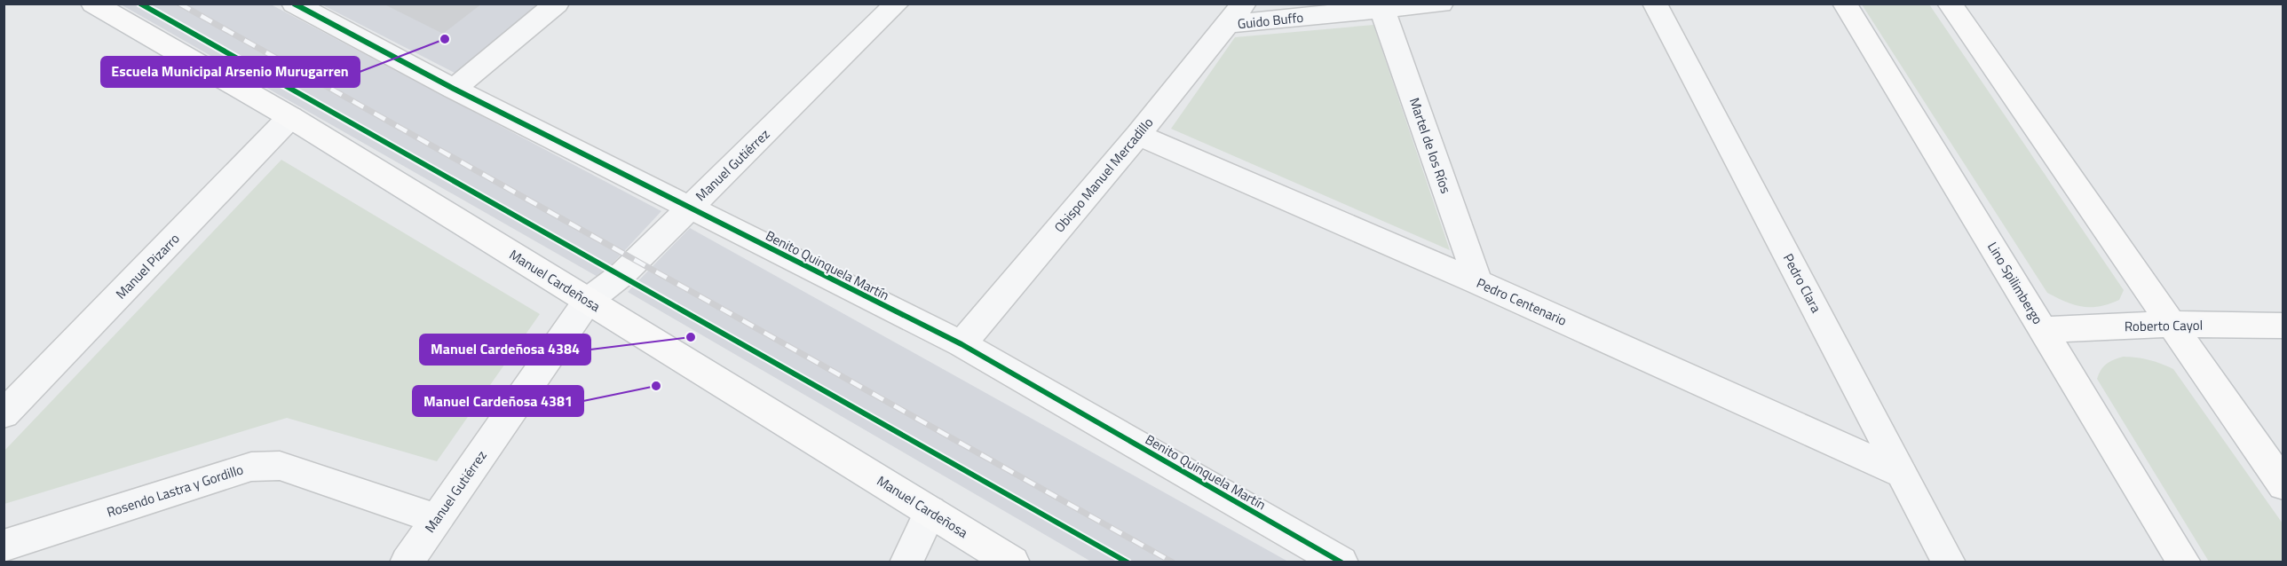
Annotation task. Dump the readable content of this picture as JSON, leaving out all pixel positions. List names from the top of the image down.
{
  "streets": {
    "main road": ["Manuel Cardeñosa", "Lino Spilimbergo", "Roberto Cayol"],
    "street": [
      "Guido Buffo",
      "Martel de los Ríos",
      "Manuel Gutiérrez",
      "Obispo Manuel Mercadillo",
      "Benito Quinquela Martín",
      "Manuel Pizarro",
      "Pedro Clara",
      "Pedro Centenario",
      "Rosendo Lastra y Gordillo"
    ]
  },
  "crossings": [
    ["Guido Buffo", "Martel de los Ríos"],
    ["Guido Buffo", "Obispo Manuel Mercadillo"],
    ["Martel de los Ríos", "Pedro Centenario"],
    ["Manuel Gutiérrez", "Benito Quinquela Martín"],
    ["Manuel Gutiérrez", "Manuel Cardeñosa"],
    ["Manuel Gutiérrez", "Rosendo Lastra y Gordillo"],
    ["Obispo Manuel Mercadillo", "Benito Quinquela Martín"],
    ["Obispo Manuel Mercadillo", "Pedro Centenario"],
    ["Manuel Pizarro", "Manuel Cardeñosa"],
    ["Pedro Clara", "Pedro Centenario"],
    ["Lino Spilimbergo", "Roberto Cayol"]
  ],
  "places": ["Escuela Municipal Arsenio Murugarren", "Manuel Cardeñosa 4384", "Manuel Cardeñosa 4381"]
}
